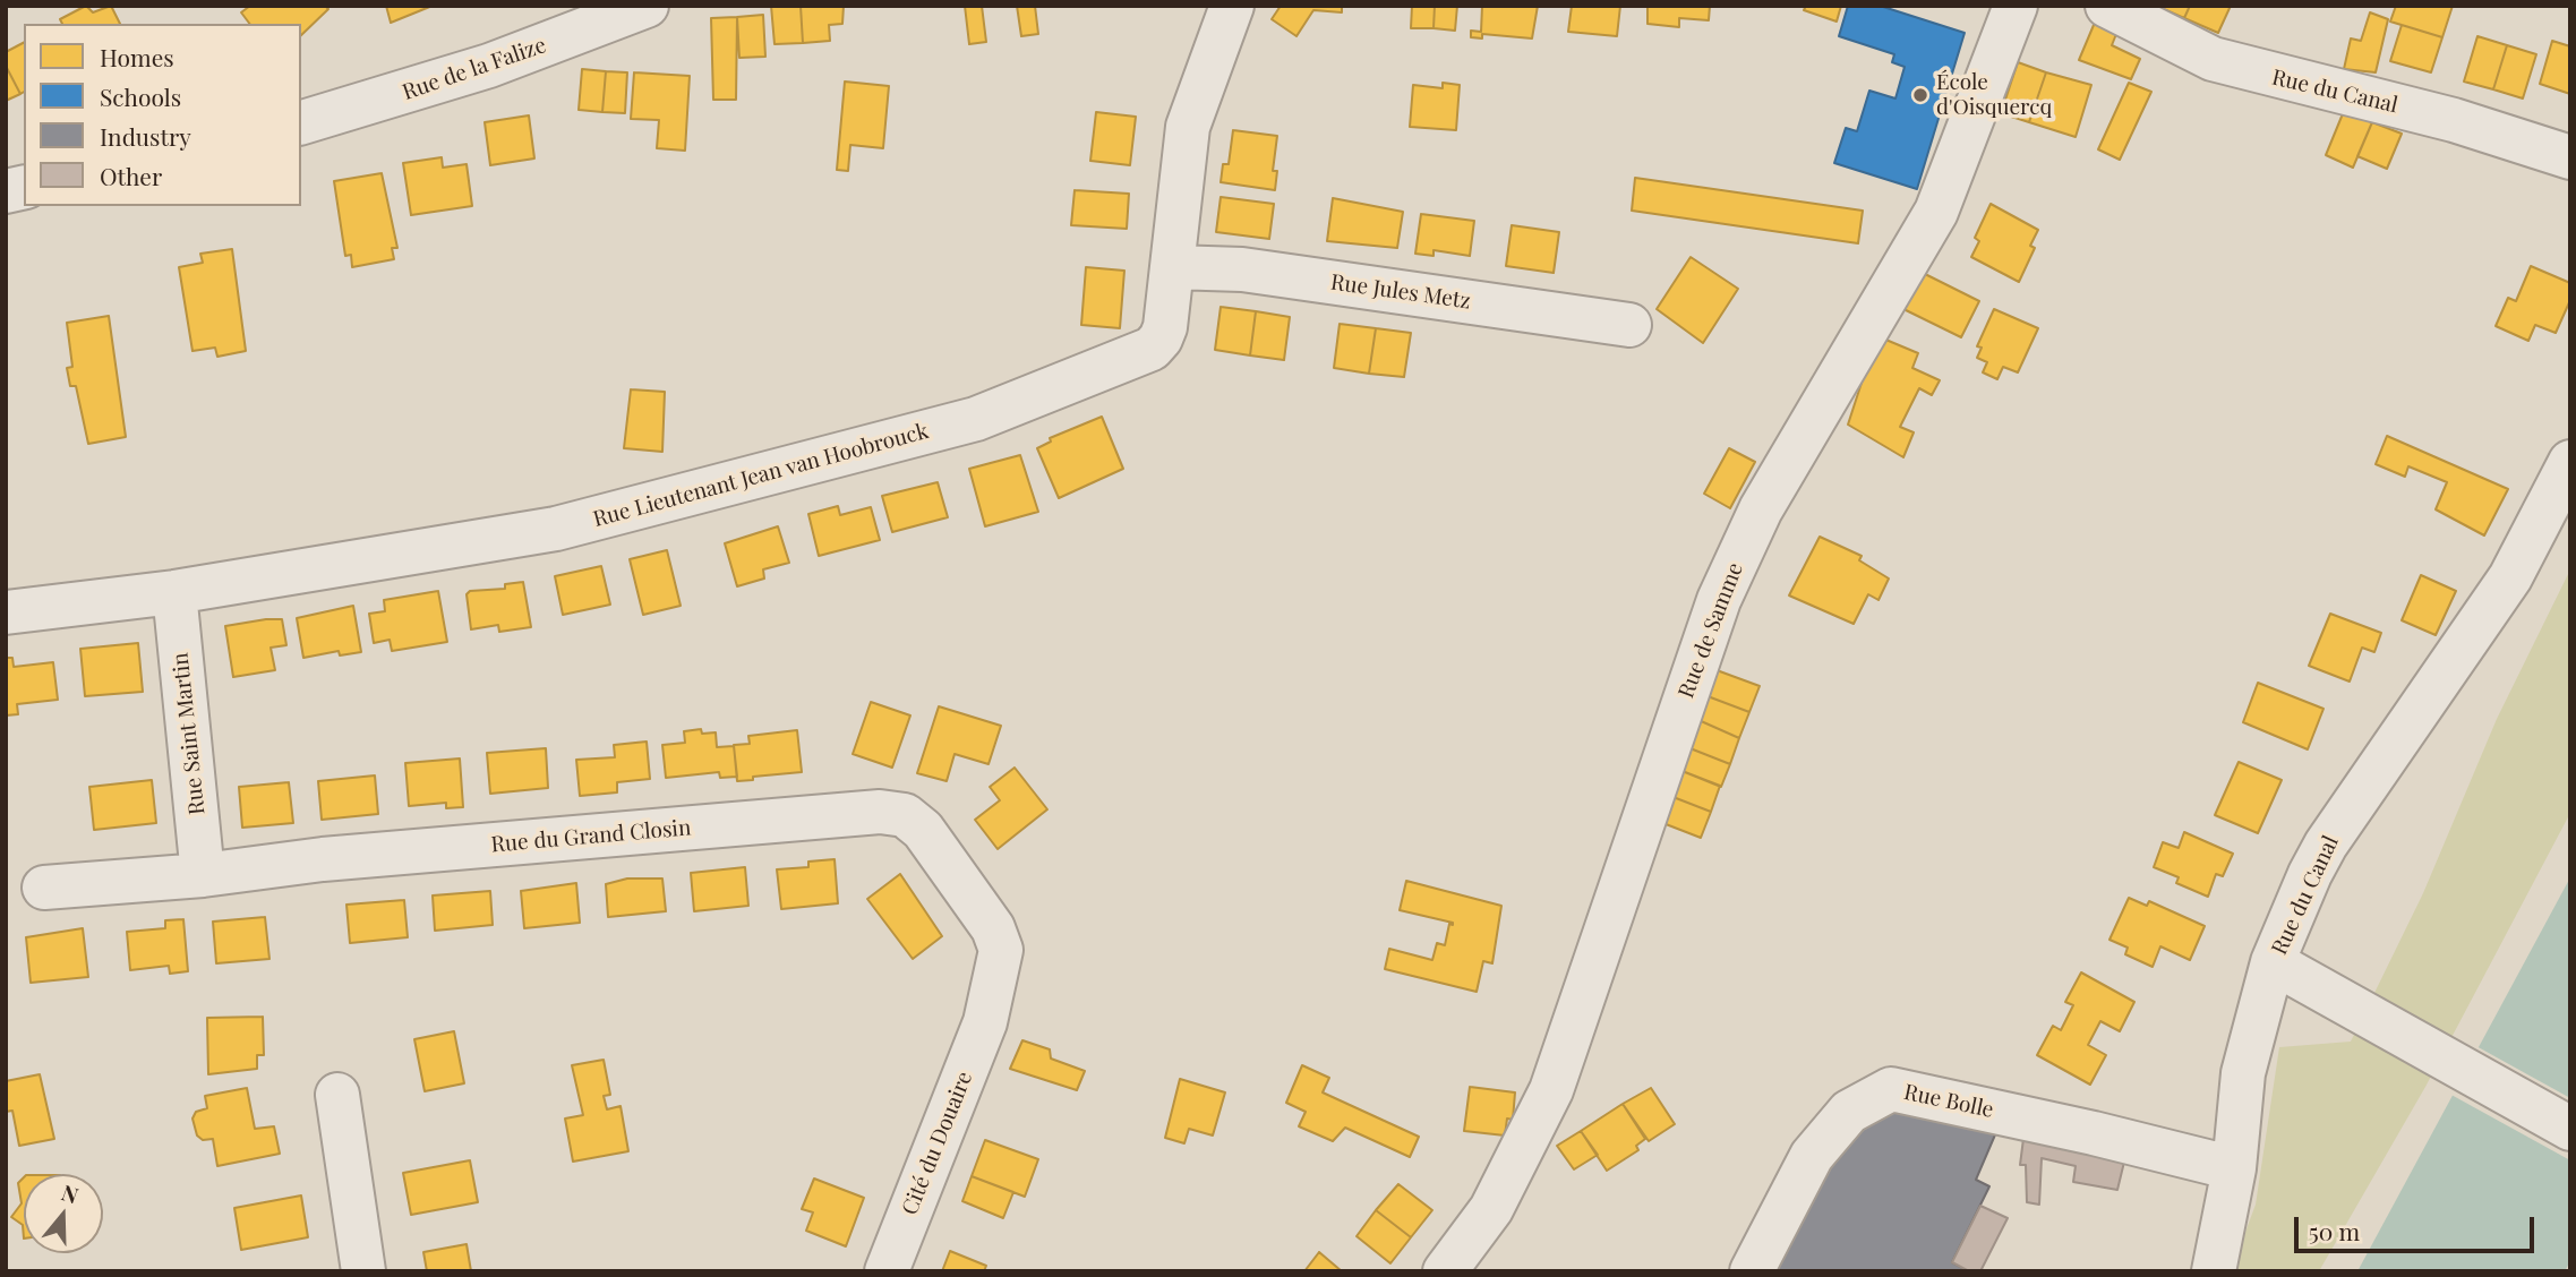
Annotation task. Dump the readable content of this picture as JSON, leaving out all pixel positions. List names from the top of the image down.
{
  "streets": {
    "street": [
      "Rue de la Falize",
      "Rue du Canal",
      "Rue Jules Metz",
      "Rue Lieutenant Jean van Hoobrouck",
      "Rue de Samme",
      "Rue Saint Martin",
      "Rue du Grand Closin",
      "Rue Bolle",
      "Cité du Douaire"
    ]
  },
  "crossings": [
    ["Rue Jules Metz", "Rue Lieutenant Jean van Hoobrouck"],
    ["Rue Lieutenant Jean van Hoobrouck", "Rue Saint Martin"],
    ["Rue Saint Martin", "Rue du Grand Closin"],
    ["Rue du Grand Closin", "Cité du Douaire"]
  ],
  "places": ["École d'Oisquercq"],
  "legend": [
    "Homes",
    "Schools",
    "Industry",
    "Other"
  ],
  "scale_bar": "50 m",
  "north": "top"
}
